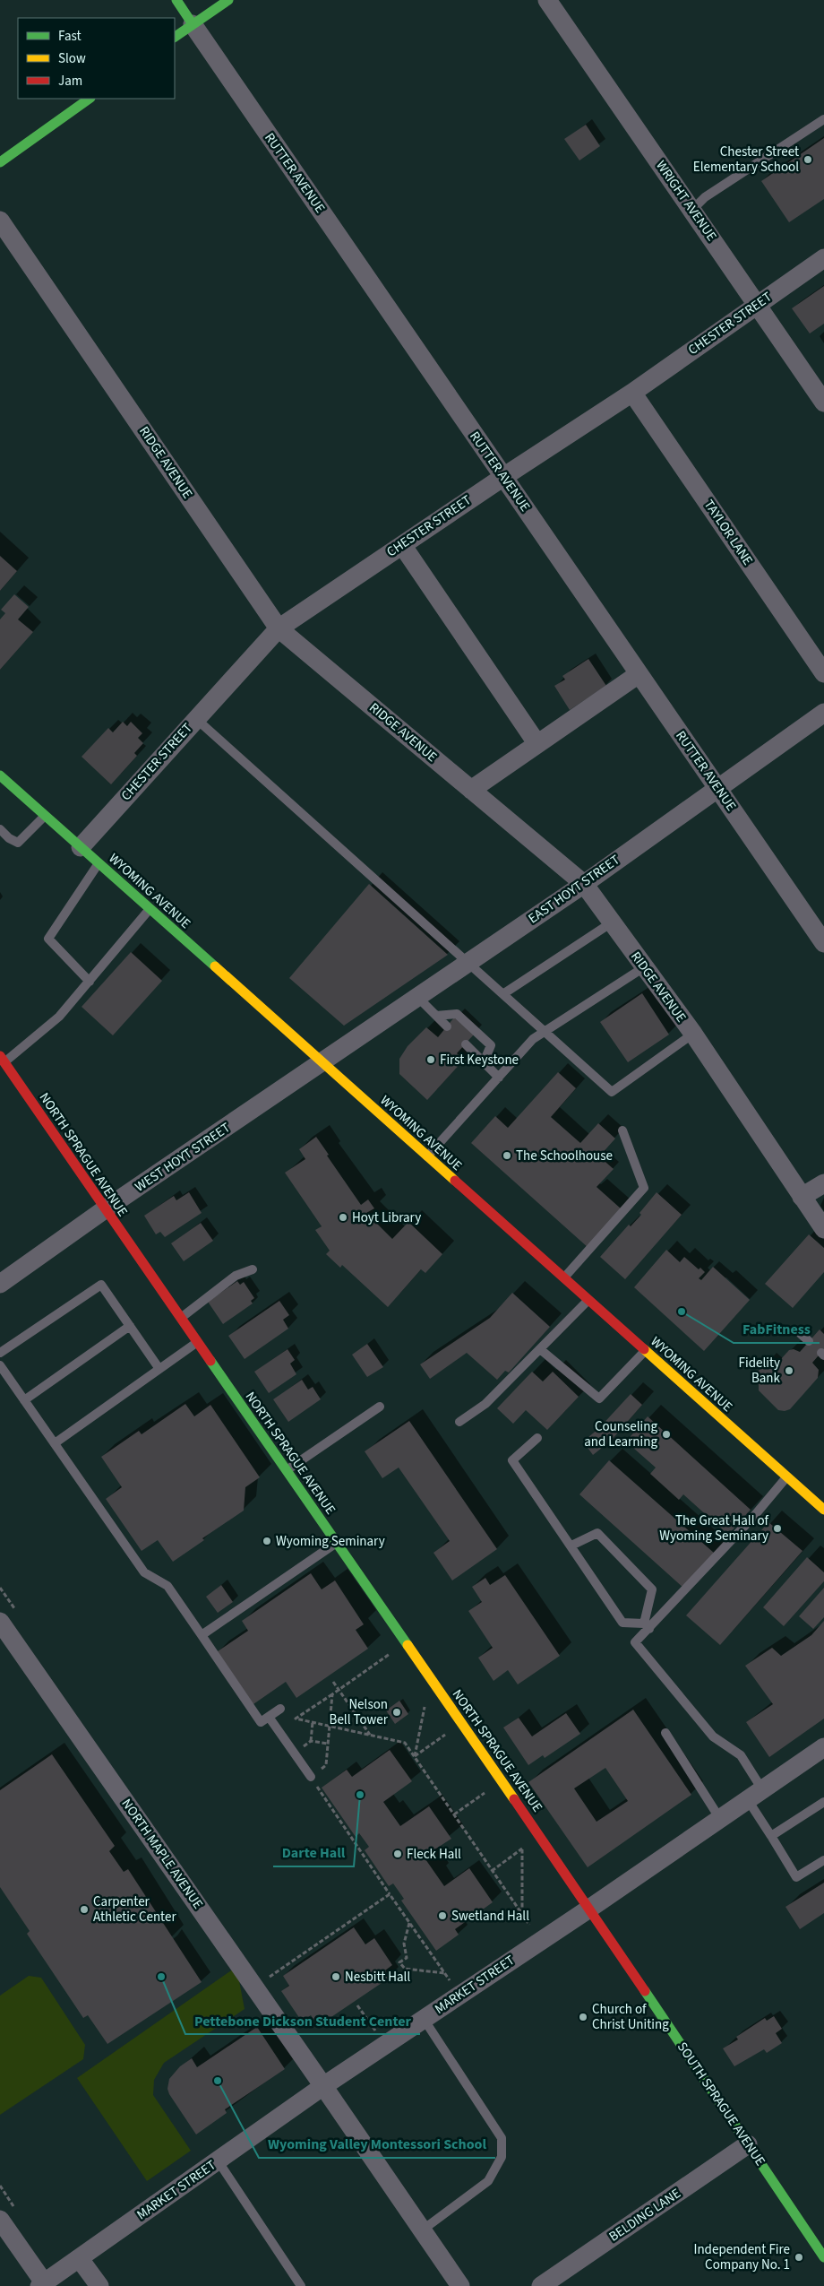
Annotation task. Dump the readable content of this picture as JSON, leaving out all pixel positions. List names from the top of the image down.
{
  "streets": {
    "street": [
      "RUTTER AVENUE",
      "WRIGHT AVENUE",
      "CHESTER STREET",
      "RIDGE AVENUE",
      "TAYLOR LANE",
      "EAST HOYT STREET",
      "WYOMING AVENUE",
      "NORTH SPRAGUE AVENUE",
      "WEST HOYT STREET",
      "NORTH MAPLE AVENUE",
      "MARKET STREET",
      "SOUTH SPRAGUE AVENUE",
      "BELDING LANE"
    ]
  },
  "crossings": [
    ["RUTTER AVENUE", "CHESTER STREET"],
    ["RUTTER AVENUE", "EAST HOYT STREET"],
    ["WRIGHT AVENUE", "CHESTER STREET"],
    ["CHESTER STREET", "RIDGE AVENUE"],
    ["CHESTER STREET", "TAYLOR LANE"],
    ["CHESTER STREET", "WYOMING AVENUE"],
    ["RIDGE AVENUE", "EAST HOYT STREET"],
    ["EAST HOYT STREET", "WYOMING AVENUE"],
    ["EAST HOYT STREET", "WEST HOYT STREET"],
    ["WYOMING AVENUE", "WEST HOYT STREET"],
    ["NORTH SPRAGUE AVENUE", "WEST HOYT STREET"],
    ["NORTH SPRAGUE AVENUE", "MARKET STREET"],
    ["NORTH SPRAGUE AVENUE", "SOUTH SPRAGUE AVENUE"],
    ["NORTH MAPLE AVENUE", "MARKET STREET"],
    ["MARKET STREET", "SOUTH SPRAGUE AVENUE"],
    ["SOUTH SPRAGUE AVENUE", "BELDING LANE"]
  ],
  "places": [
    "Chester Street Elementary School",
    "First Keystone",
    "The Schoolhouse",
    "Hoyt Library",
    "FabFitness",
    "Fidelity Bank",
    "Counseling and Learning",
    "The Great Hall of Wyoming Seminary",
    "Wyoming Seminary",
    "Nelson Bell Tower",
    "Darte Hall",
    "Fleck Hall",
    "Carpenter Athletic Center",
    "Swetland Hall",
    "Pettebone Dickson Student Center",
    "Nesbitt Hall",
    "Church of Christ Uniting",
    "Wyoming Valley Montessori School",
    "Independent Fire Company No. 1"
  ],
  "legend": ["Fast", "Slow", "Jam"]
}
